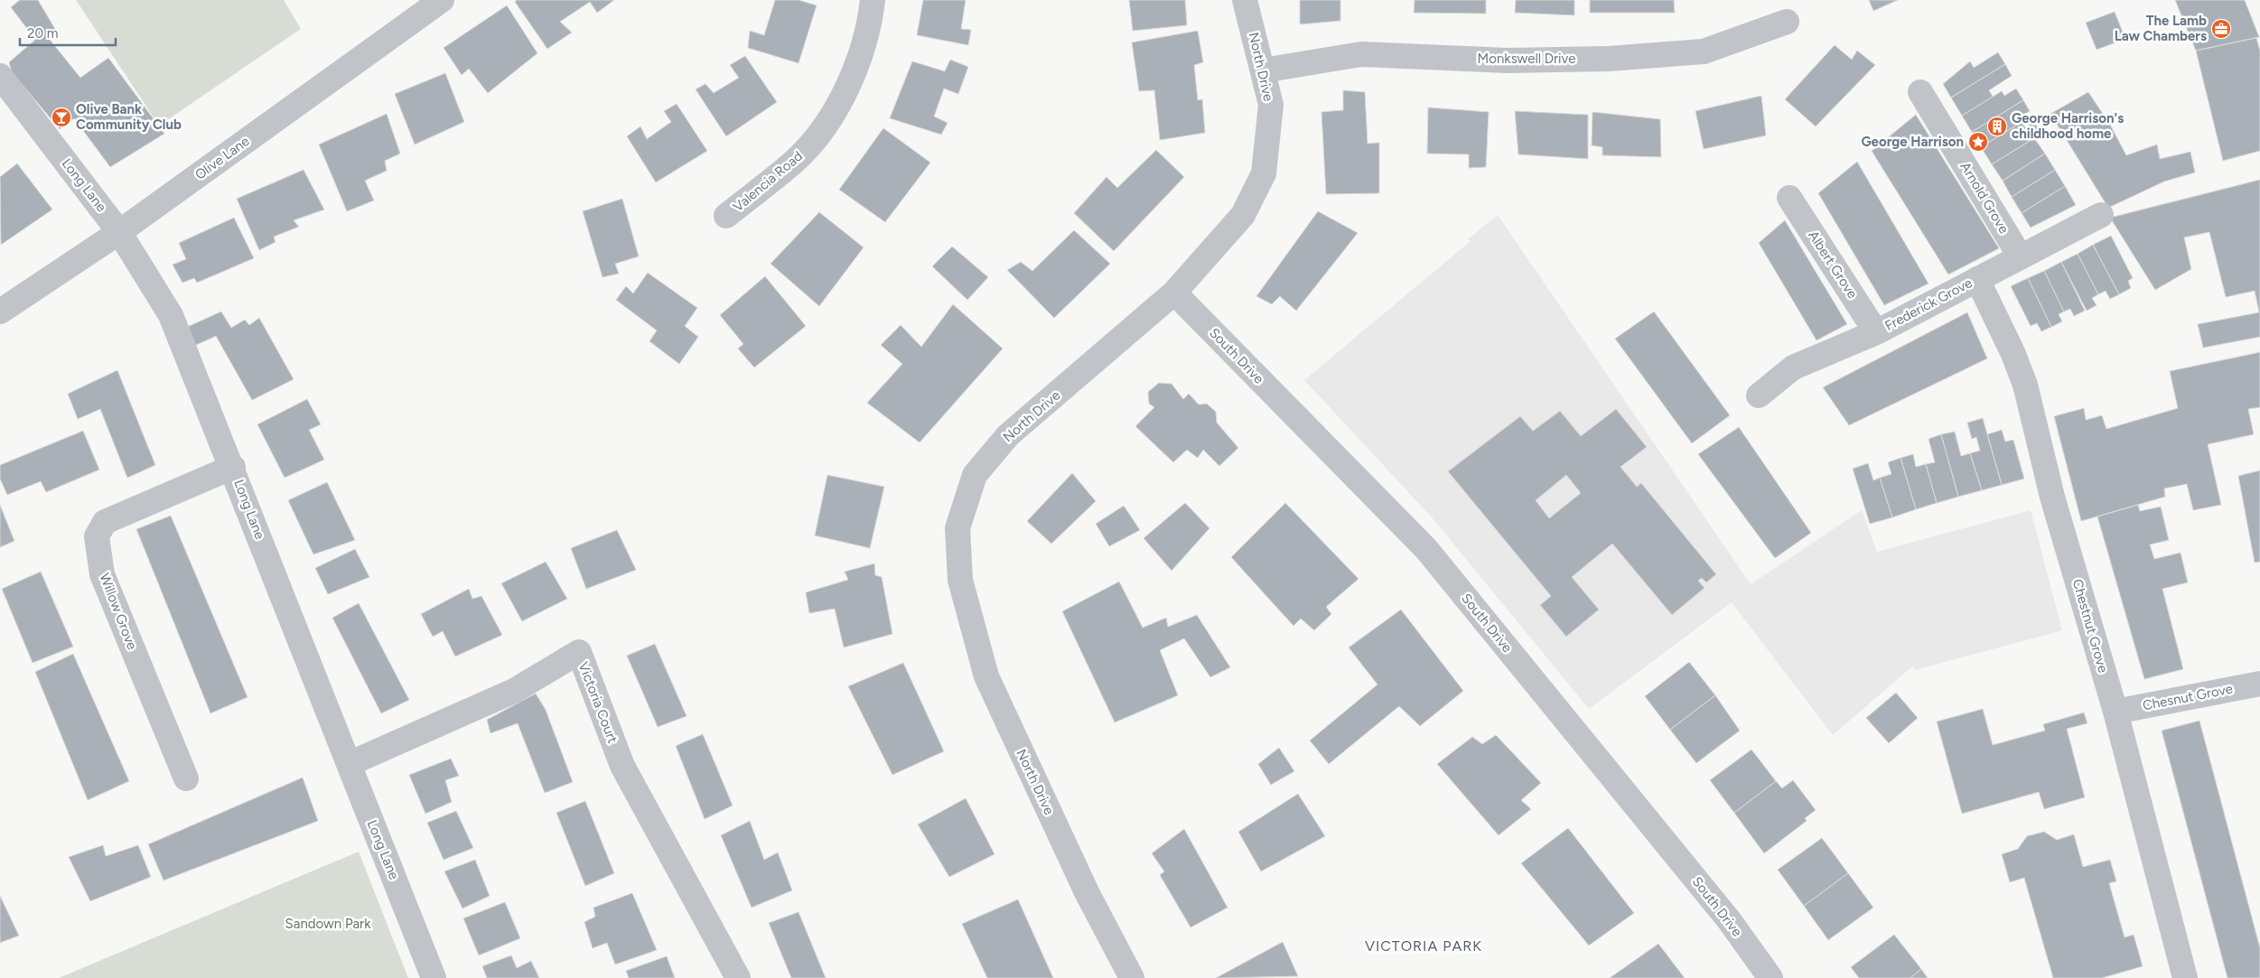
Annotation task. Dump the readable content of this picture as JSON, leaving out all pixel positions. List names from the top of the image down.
{
  "streets": {
    "street": [
      "Monkswell Drive",
      "North Drive",
      "Olive Lane",
      "Valencia Road",
      "Long Lane",
      "Arnold Grove",
      "Albert Grove",
      "Frederick Grove",
      "South Drive",
      "Willow Grove",
      "Chestnut Grove",
      "Chesnut Grove",
      "Victoria Court"
    ]
  },
  "crossings": [
    ["Monkswell Drive", "North Drive"],
    ["North Drive", "South Drive"],
    ["Olive Lane", "Long Lane"],
    ["Long Lane", "Willow Grove"],
    ["Long Lane", "Victoria Court"],
    ["Arnold Grove", "Frederick Grove"],
    ["Albert Grove", "Frederick Grove"],
    ["Frederick Grove", "Chestnut Grove"],
    ["Chestnut Grove", "Chesnut Grove"]
  ],
  "districts": ["VICTORIA PARK"],
  "parks": ["Sandown Park"],
  "places": {
    "office": ["The Lamb Law Chambers"],
    "bar": ["Olive Bank Community Club"],
    "building": ["George Harrison's childhood home"],
    "place": ["George Harrison"]
  },
  "scale_bar": "20 m"
}
